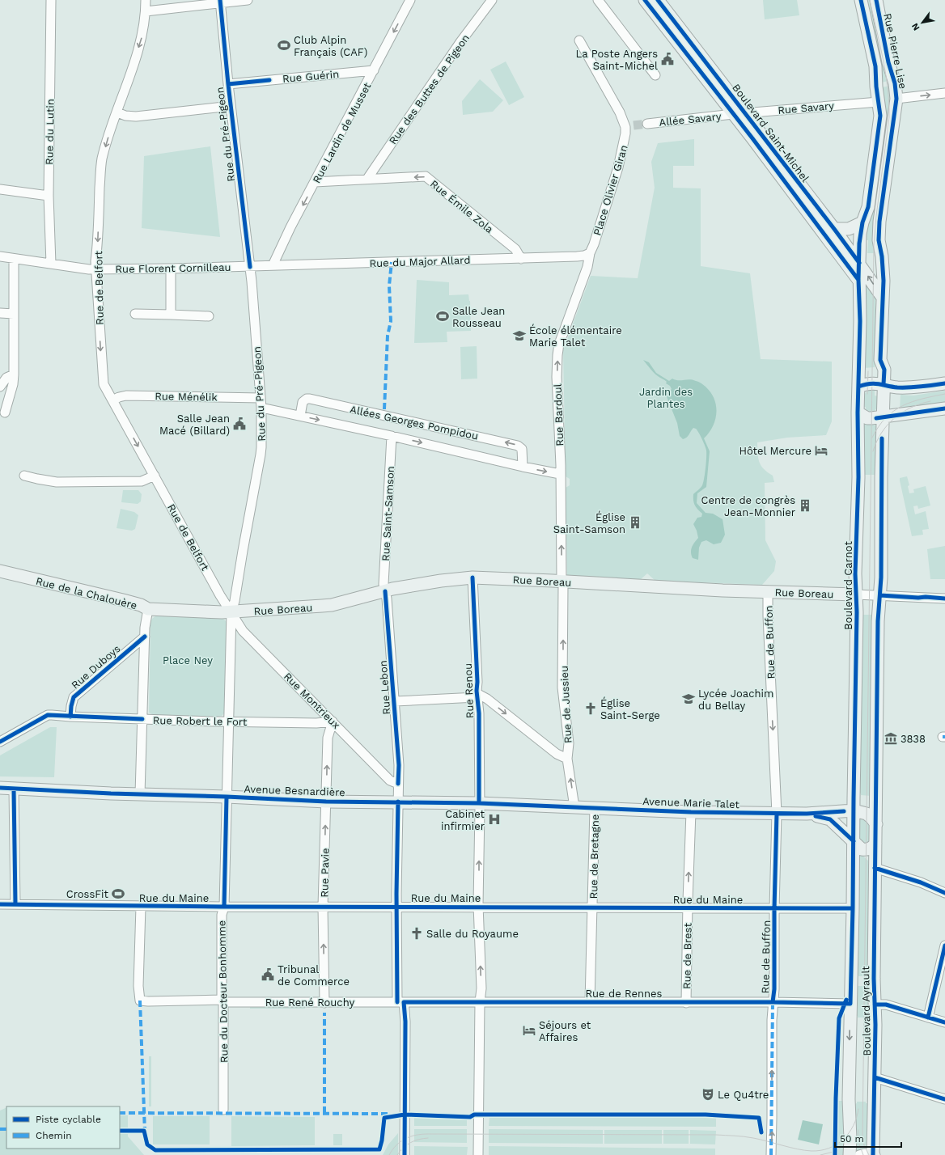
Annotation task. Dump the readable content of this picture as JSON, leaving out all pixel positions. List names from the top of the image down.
{
  "streets": {
    "main road": [
      "Rue Pierre Lise",
      "Boulevard Saint-Michel",
      "Rue Boreau",
      "Boulevard Carnot",
      "Rue de la Chalouère",
      "Avenue Besnardière",
      "Avenue Marie Talet",
      "Boulevard Ayrault"
    ],
    "street": [
      "Rue Guérin",
      "Rue des Buttes de Pigeon",
      "Rue Savary",
      "Allée Savary",
      "Rue du Lutin",
      "Rue Lardin de Musset",
      "Rue du Pré-Pigeon",
      "Place Olivier Giran",
      "Rue Émile Zola",
      "Rue du Major Allard",
      "Rue Florent Cornilleau",
      "Rue de Belfort",
      "Rue Ménélik",
      "Rue Bardoul",
      "Allées Georges Pompidou",
      "Rue Saint-Samson",
      "Rue de Buffon",
      "Rue Duboys",
      "Rue Lebon",
      "Rue Renou",
      "Rue Montrieux",
      "Rue de Jussieu",
      "Rue Robert le Fort",
      "Rue de Bretagne",
      "Rue Pavie",
      "Rue du Maine",
      "Rue de Brest",
      "Rue du Docteur Bonhomme",
      "Rue de Rennes",
      "Rue René Rouchy"
    ]
  },
  "crossings": [
    ["Rue Pierre Lise", "Boulevard Saint-Michel"],
    ["Rue Guérin", "Rue Lardin de Musset"],
    ["Rue Guérin", "Rue du Pré-Pigeon"],
    ["Rue des Buttes de Pigeon", "Rue Émile Zola"],
    ["Rue Savary", "Allée Savary"],
    ["Rue Savary", "Boulevard Saint-Michel"],
    ["Allée Savary", "Boulevard Saint-Michel"],
    ["Rue du Lutin", "Rue Florent Cornilleau"],
    ["Rue Lardin de Musset", "Rue Émile Zola"],
    ["Rue Lardin de Musset", "Rue du Major Allard"],
    ["Rue du Pré-Pigeon", "Rue du Major Allard"],
    ["Rue du Pré-Pigeon", "Rue Florent Cornilleau"],
    ["Rue du Pré-Pigeon", "Rue de Belfort"],
    ["Rue du Pré-Pigeon", "Rue Ménélik"],
    ["Rue du Pré-Pigeon", "Allées Georges Pompidou"],
    ["Rue du Pré-Pigeon", "Rue Boreau"],
    ["Rue du Pré-Pigeon", "Rue de la Chalouère"],
    ["Rue du Pré-Pigeon", "Rue Montrieux"],
    ["Rue du Pré-Pigeon", "Rue Robert le Fort"],
    ["Rue du Pré-Pigeon", "Rue du Docteur Bonhomme"],
    ["Place Olivier Giran", "Rue du Major Allard"],
    ["Place Olivier Giran", "Rue Bardoul"],
    ["Rue Émile Zola", "Rue du Major Allard"],
    ["Rue du Major Allard", "Rue Florent Cornilleau"],
    ["Rue du Major Allard", "Rue Bardoul"],
    ["Rue Florent Cornilleau", "Rue de Belfort"],
    ["Rue de Belfort", "Rue Ménélik"],
    ["Rue de Belfort", "Rue Boreau"],
    ["Rue de Belfort", "Rue de la Chalouère"],
    ["Rue de Belfort", "Rue Montrieux"],
    ["Rue Bardoul", "Allées Georges Pompidou"],
    ["Rue Bardoul", "Rue Boreau"],
    ["Rue Bardoul", "Rue de Jussieu"],
    ["Allées Georges Pompidou", "Rue Saint-Samson"],
    ["Rue Saint-Samson", "Rue Boreau"],
    ["Rue Saint-Samson", "Rue Lebon"],
    ["Rue Boreau", "Boulevard Carnot"],
    ["Rue Boreau", "Rue de la Chalouère"],
    ["Rue Boreau", "Rue de Buffon"],
    ["Rue Boreau", "Rue Lebon"],
    ["Rue Boreau", "Rue Renou"],
    ["Rue Boreau", "Rue Montrieux"],
    ["Rue Boreau", "Rue de Jussieu"],
    ["Boulevard Carnot", "Avenue Marie Talet"],
    ["Boulevard Carnot", "Boulevard Ayrault"],
    ["Rue de la Chalouère", "Rue Montrieux"],
    ["Rue de Buffon", "Avenue Marie Talet"],
    ["Rue de Buffon", "Rue du Maine"],
    ["Rue de Buffon", "Rue de Rennes"],
    ["Rue Duboys", "Rue Robert le Fort"],
    ["Rue Lebon", "Rue Montrieux"],
    ["Rue Lebon", "Avenue Besnardière"],
    ["Rue Lebon", "Rue du Maine"],
    ["Rue Lebon", "Rue de Rennes"],
    ["Rue Lebon", "Rue René Rouchy"],
    ["Rue Renou", "Avenue Besnardière"],
    ["Rue Renou", "Rue du Maine"],
    ["Rue Renou", "Rue de Rennes"],
    ["Rue Montrieux", "Rue Robert le Fort"],
    ["Rue Montrieux", "Rue Pavie"],
    ["Rue de Jussieu", "Avenue Besnardière"],
    ["Rue de Jussieu", "Avenue Marie Talet"],
    ["Rue Robert le Fort", "Rue Pavie"],
    ["Rue Robert le Fort", "Rue du Docteur Bonhomme"],
    ["Avenue Besnardière", "Avenue Marie Talet"],
    ["Avenue Besnardière", "Rue Pavie"],
    ["Avenue Besnardière", "Rue du Docteur Bonhomme"],
    ["Avenue Marie Talet", "Rue de Bretagne"],
    ["Avenue Marie Talet", "Rue de Brest"],
    ["Avenue Marie Talet", "Boulevard Ayrault"],
    ["Rue de Bretagne", "Rue du Maine"],
    ["Rue de Bretagne", "Rue de Rennes"],
    ["Rue Pavie", "Rue du Maine"],
    ["Rue Pavie", "Rue René Rouchy"],
    ["Rue du Maine", "Rue de Brest"],
    ["Rue du Maine", "Rue du Docteur Bonhomme"],
    ["Rue du Maine", "Rue René Rouchy"],
    ["Rue du Maine", "Boulevard Ayrault"],
    ["Rue de Brest", "Rue de Rennes"],
    ["Rue du Docteur Bonhomme", "Rue René Rouchy"],
    ["Rue de Rennes", "Rue René Rouchy"],
    ["Rue de Rennes", "Boulevard Ayrault"]
  ],
  "one_way": [
    "Rue Lardin de Musset",
    "Rue Émile Zola",
    "Rue de Belfort",
    "Rue Bardoul",
    "Rue de Jussieu",
    "Rue Pavie",
    "Rue de Brest"
  ],
  "parks": ["Jardin des Plantes", "Place Ney"],
  "places": {
    "sports": ["Club Alpin Français (CAF)", "Salle Jean Rousseau", "CrossFit"],
    "public building": ["La Poste Angers Saint-Michel", "Salle Jean Macé (Billard)", "Tribunal de Commerce"],
    "school or university": ["École élémentaire Marie Talet", "Lycée Joachim du Bellay"],
    "hotel": ["Hôtel Mercure", "Séjours et Affaires"],
    "building": ["Centre de congrès Jean-Monnier", "Église Saint-Samson"],
    "church": ["Église Saint-Serge", "Salle du Royaume"],
    "museum": ["3838"],
    "hospital": ["Cabinet infirmier"],
    "theatre": ["Le Qu4tre"]
  },
  "legend": ["Piste cyclable", "Chemin"],
  "scale_bar": "50 m",
  "north": "bottom left"
}
